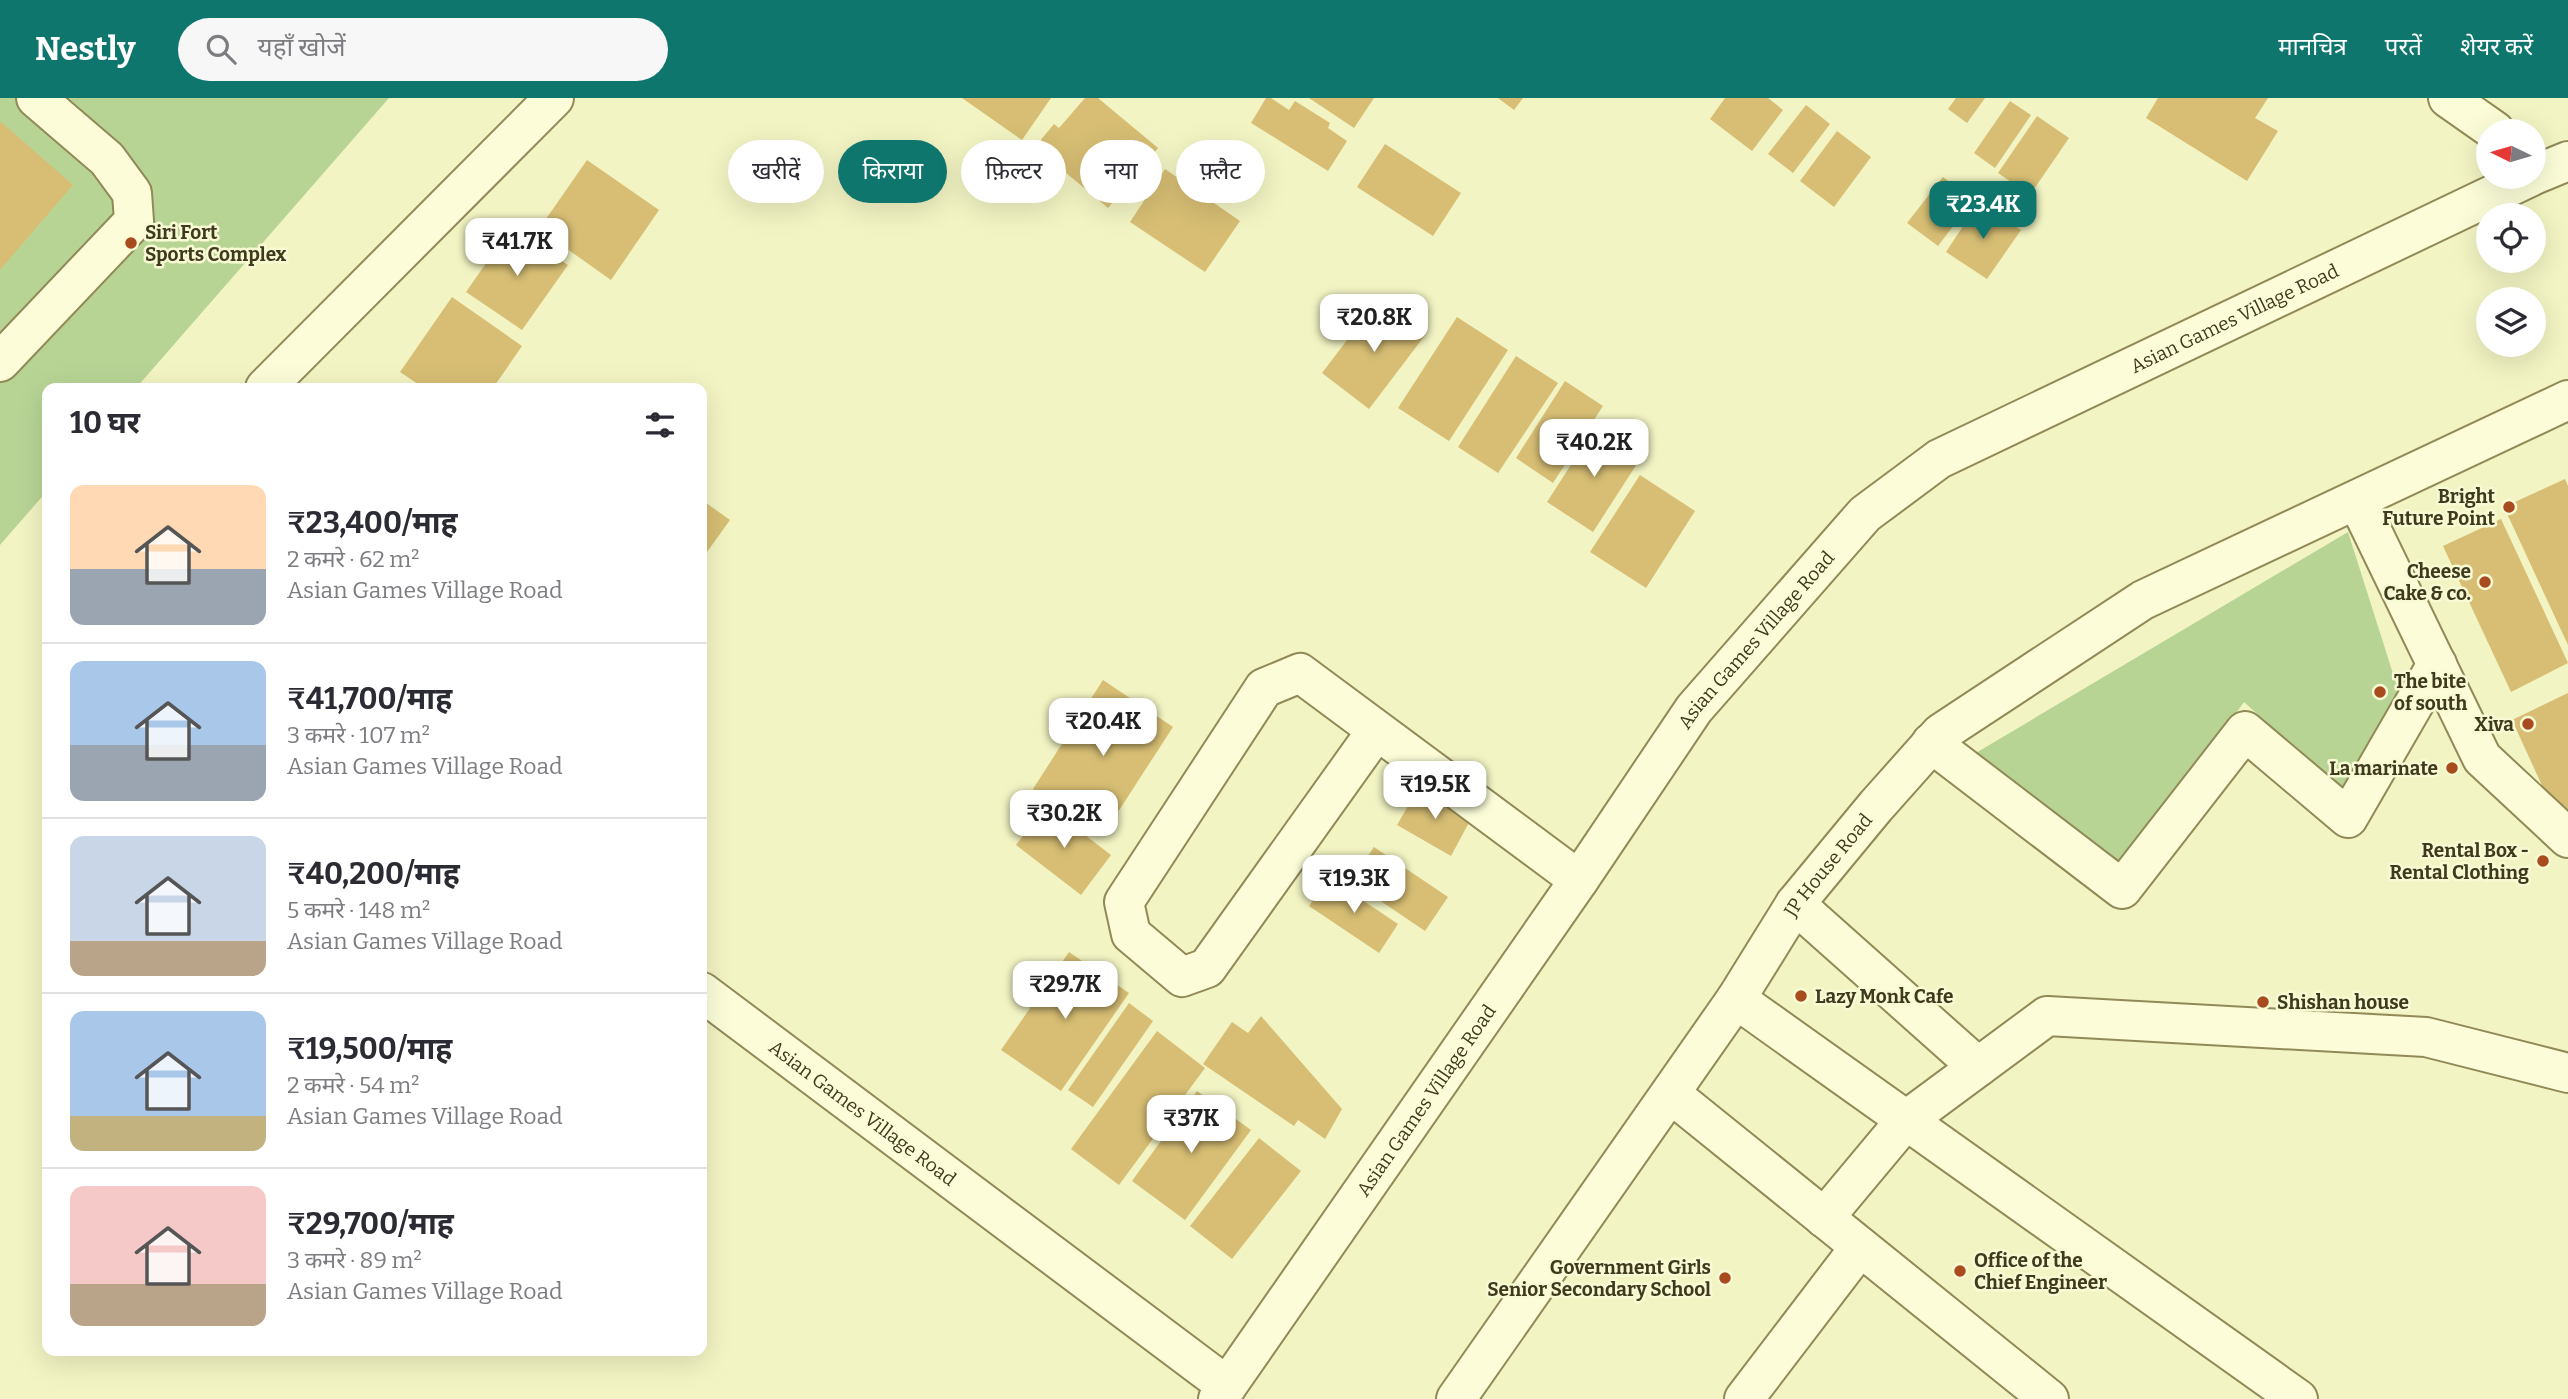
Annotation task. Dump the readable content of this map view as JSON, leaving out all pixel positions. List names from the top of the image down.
{
  "streets": {
    "street": ["Asian Games Village Road", "JP House Road"]
  },
  "places": [
    "Siri Fort Sports Complex",
    "Bright Future Point",
    "Cheese Cake & co.",
    "The bite of south",
    "Xiva",
    "La marinate",
    "Rental Box - Rental Clothing",
    "Lazy Monk Cafe",
    "Shishan house",
    "Office of the Chief Engineer",
    "Government Girls Senior Secondary School"
  ],
  "north": "left",
  "page": {
    "header": "Nestly",
    "search": "यहाँ खोजें",
    "nav": ["मानचित्र", "परतें", "शेयर करें"],
    "chip": [
      "खरीदें",
      "किराया",
      "फ़िल्टर",
      "नया",
      "फ़्लैट"
    ],
    "price": [
      "₹23.4K",
      "₹41.7K",
      "₹20.8K",
      "₹40.2K",
      "₹20.4K",
      "₹19.5K",
      "₹30.2K",
      "₹19.3K",
      "₹29.7K",
      "₹37K"
    ],
    "heading": "10 घर",
    "list": [
      {
        "name": "₹23,400/माह",
        "note": "2 कमरे · 62 m² · Asian Games Village Road"
      },
      {
        "name": "₹41,700/माह",
        "note": "3 कमरे · 107 m² · Asian Games Village Road"
      },
      {
        "name": "₹40,200/माह",
        "note": "5 कमरे · 148 m² · Asian Games Village Road"
      },
      {
        "name": "₹19,500/माह",
        "note": "2 कमरे · 54 m² · Asian Games Village Road"
      },
      {
        "name": "₹29,700/माह",
        "note": "3 कमरे · 89 m² · Asian Games Village Road"
      }
    ]
  }
}
